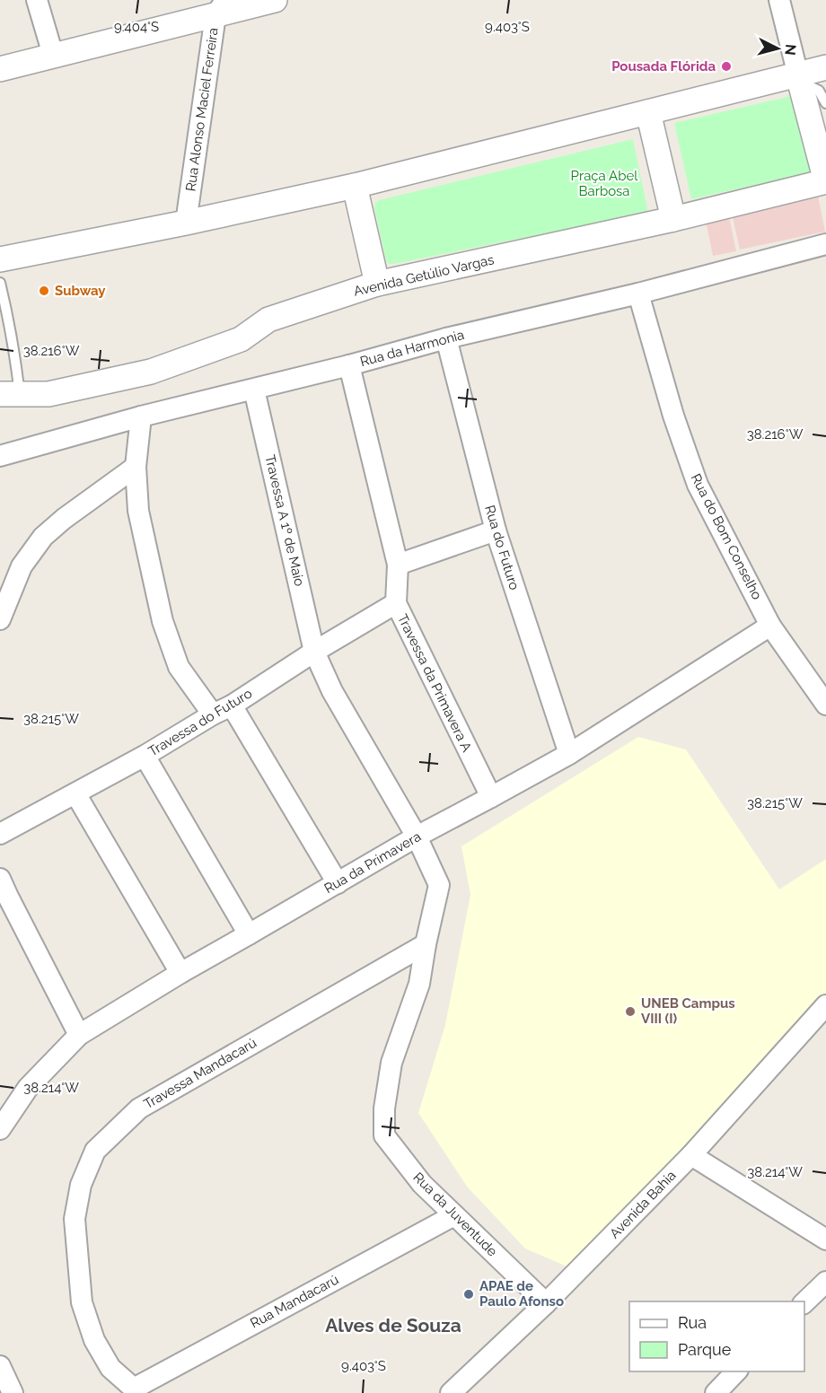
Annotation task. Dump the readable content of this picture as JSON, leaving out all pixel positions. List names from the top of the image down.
{
  "streets": {
    "street": [
      "Rua Alonso Maciel Ferreira",
      "Avenida Getúlio Vargas",
      "Rua da Harmonia",
      "Travessa A 1º de Maio",
      "Rua do Bom Conselho",
      "Rua do Futuro",
      "Travessa da Primavera A",
      "Travessa do Futuro",
      "Rua da Primavera",
      "Travessa Mandacarú",
      "Avenida Bahia",
      "Rua da Juventude",
      "Rua Mandacarú"
    ]
  },
  "crossings": [
    ["Rua da Harmonia", "Travessa A 1º de Maio"],
    ["Rua da Harmonia", "Rua do Bom Conselho"],
    ["Rua da Harmonia", "Rua do Futuro"],
    ["Rua da Harmonia", "Travessa da Primavera A"],
    ["Travessa A 1º de Maio", "Travessa do Futuro"],
    ["Travessa A 1º de Maio", "Rua da Primavera"],
    ["Travessa A 1º de Maio", "Rua da Juventude"],
    ["Rua do Bom Conselho", "Rua da Primavera"],
    ["Rua do Futuro", "Rua da Primavera"],
    ["Travessa da Primavera A", "Travessa do Futuro"],
    ["Travessa da Primavera A", "Rua da Primavera"],
    ["Rua da Primavera", "Rua da Juventude"],
    ["Travessa Mandacarú", "Rua da Juventude"],
    ["Travessa Mandacarú", "Rua Mandacarú"],
    ["Avenida Bahia", "Rua da Juventude"],
    ["Rua da Juventude", "Rua Mandacarú"]
  ],
  "districts": ["Alves de Souza"],
  "parks": ["Praça Abel Barbosa"],
  "places": [
    "Pousada Flórida",
    "Subway",
    "UNEB Campus VIII (I)",
    "APAE de Paulo Afonso"
  ],
  "legend": ["Rua", "Parque"],
  "north": "right",
  "coordinates": [
    "9.404°S",
    "9.403°S",
    "38.216°W",
    "38.215°W",
    "38.214°W"
  ]
}
